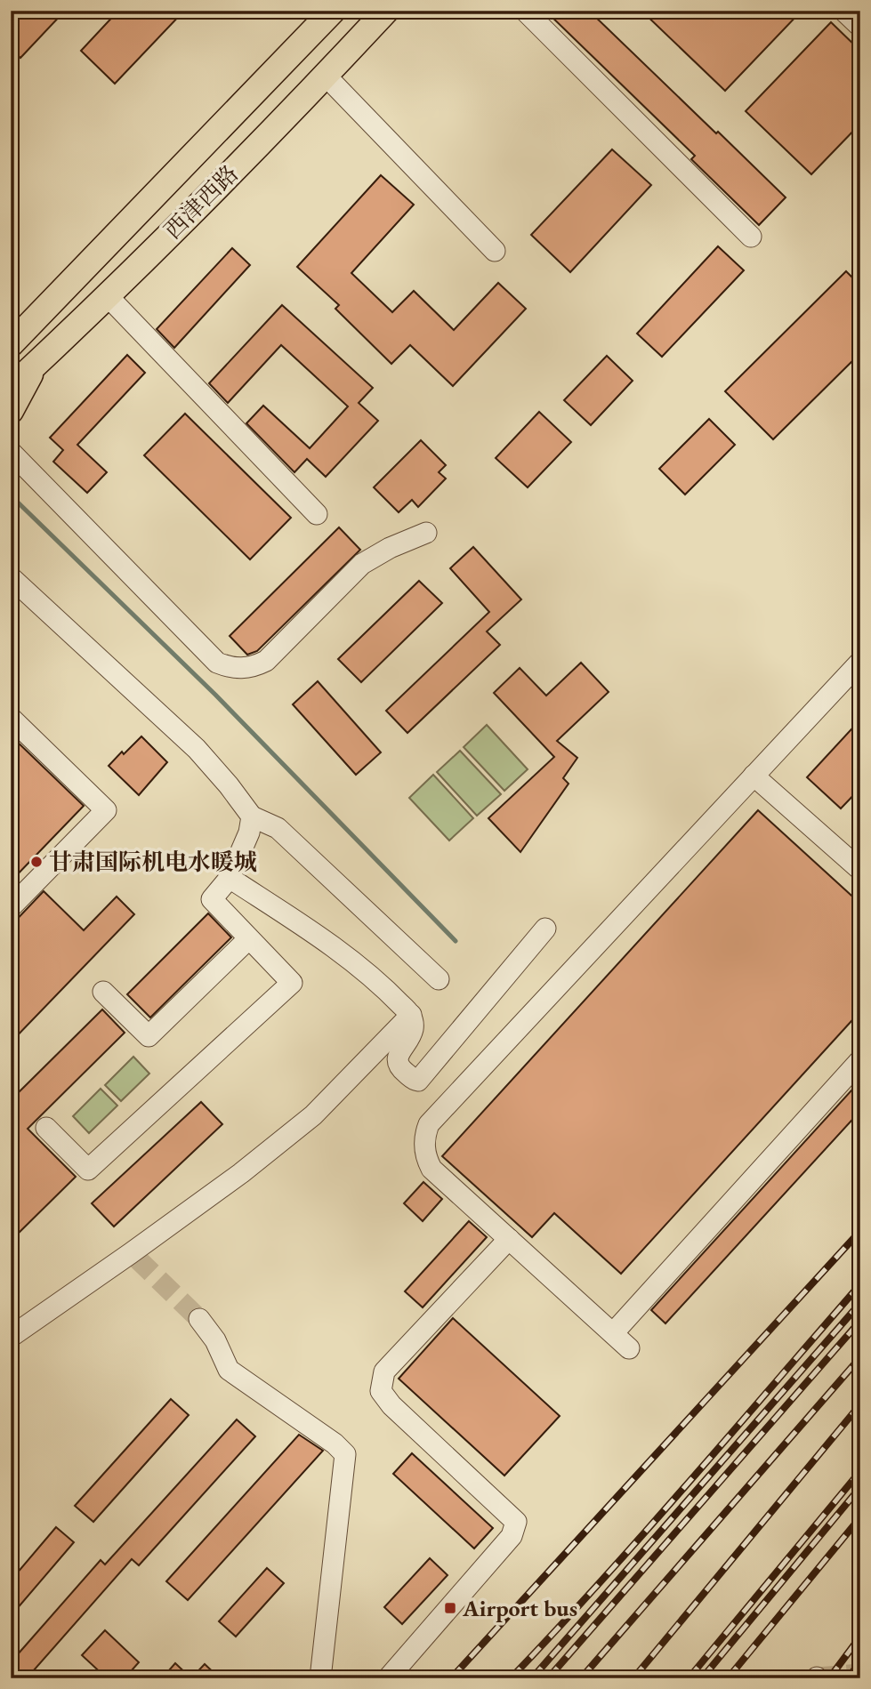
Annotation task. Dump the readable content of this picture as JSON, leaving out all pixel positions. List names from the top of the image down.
{
  "streets": {
    "main road": ["西津西路"]
  },
  "places": {
    "other": ["甘肃国际机电水暖城"],
    "transit": ["Airport bus"]
  }
}
